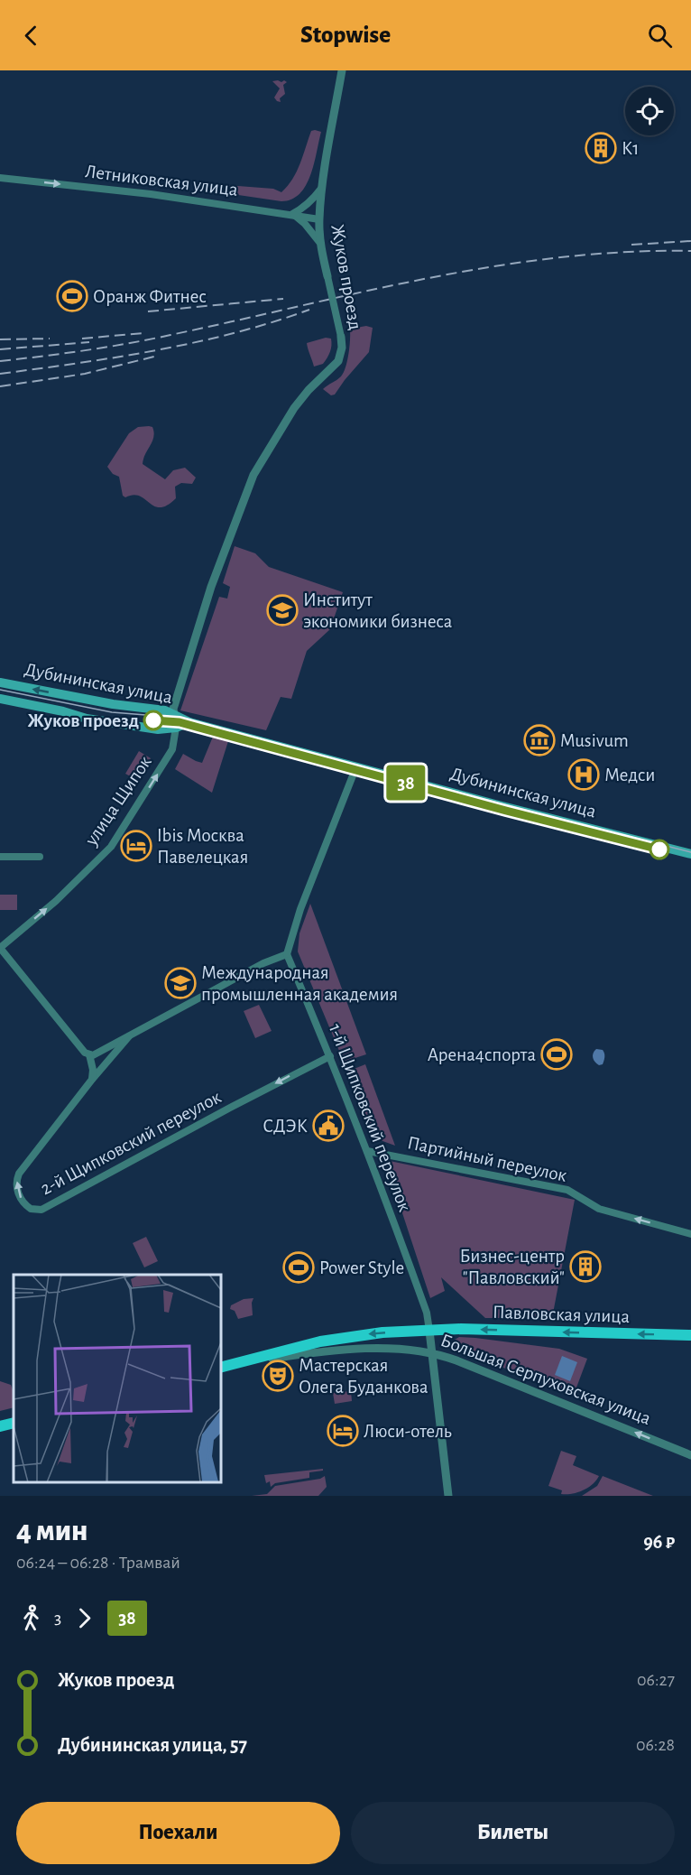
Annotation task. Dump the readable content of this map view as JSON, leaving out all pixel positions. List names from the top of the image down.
{
  "streets": {
    "main road": ["Дубининская улица", "Павловская улица", "Большая Серпуховская улица"],
    "street": [
      "Летниковская улица",
      "Жуков проезд",
      "улица Щипок",
      "1-й Щипковский переулок",
      "2-й Щипковский переулок",
      "Партийный переулок"
    ]
  },
  "crossings": [
    ["Летниковская улица", "Жуков проезд"],
    ["Жуков проезд", "Дубининская улица"],
    ["Дубининская улица", "улица Щипок"],
    ["1-й Щипковский переулок", "2-й Щипковский переулок"],
    ["1-й Щипковский переулок", "Партийный переулок"],
    ["1-й Щипковский переулок", "Павловская улица"],
    ["1-й Щипковский переулок", "Большая Серпуховская улица"],
    ["Павловская улица", "Большая Серпуховская улица"]
  ],
  "one_way": [
    "Летниковская улица",
    "улица Щипок",
    "Партийный переулок",
    "Павловская улица",
    "Большая Серпуховская улица"
  ],
  "places": {
    "building": ["К1", "Бизнес-центр \"Павловский\""],
    "sports": ["Оранж Фитнес", "Арена4спорта", "Power Style"],
    "school or university": ["Институт экономики бизнеса", "Международная промышленная академия"],
    "other": ["Жуков проезд"],
    "museum": ["Musivum"],
    "hospital": ["Медси"],
    "hotel": ["Ibis Москва Павелецкая", "Люси-отель"],
    "public building": ["СДЭК"],
    "theatre": ["Мастерская Олега Буданкова"]
  },
  "lines": ["tram line 38"],
  "page": {
    "header": "Stopwise",
    "on_map": "38",
    "heading": ["4 мин", "06:24 – 06:28 · Трамвай", "96 ₽"],
    "legs": ["3", "38"],
    "list": [
      {
        "name": "Жуков проезд",
        "value": "06:27"
      },
      {
        "name": "Дубининская улица, 57",
        "value": "06:28"
      }
    ],
    "buttons": ["Поехали", "Билеты"]
  }
}
